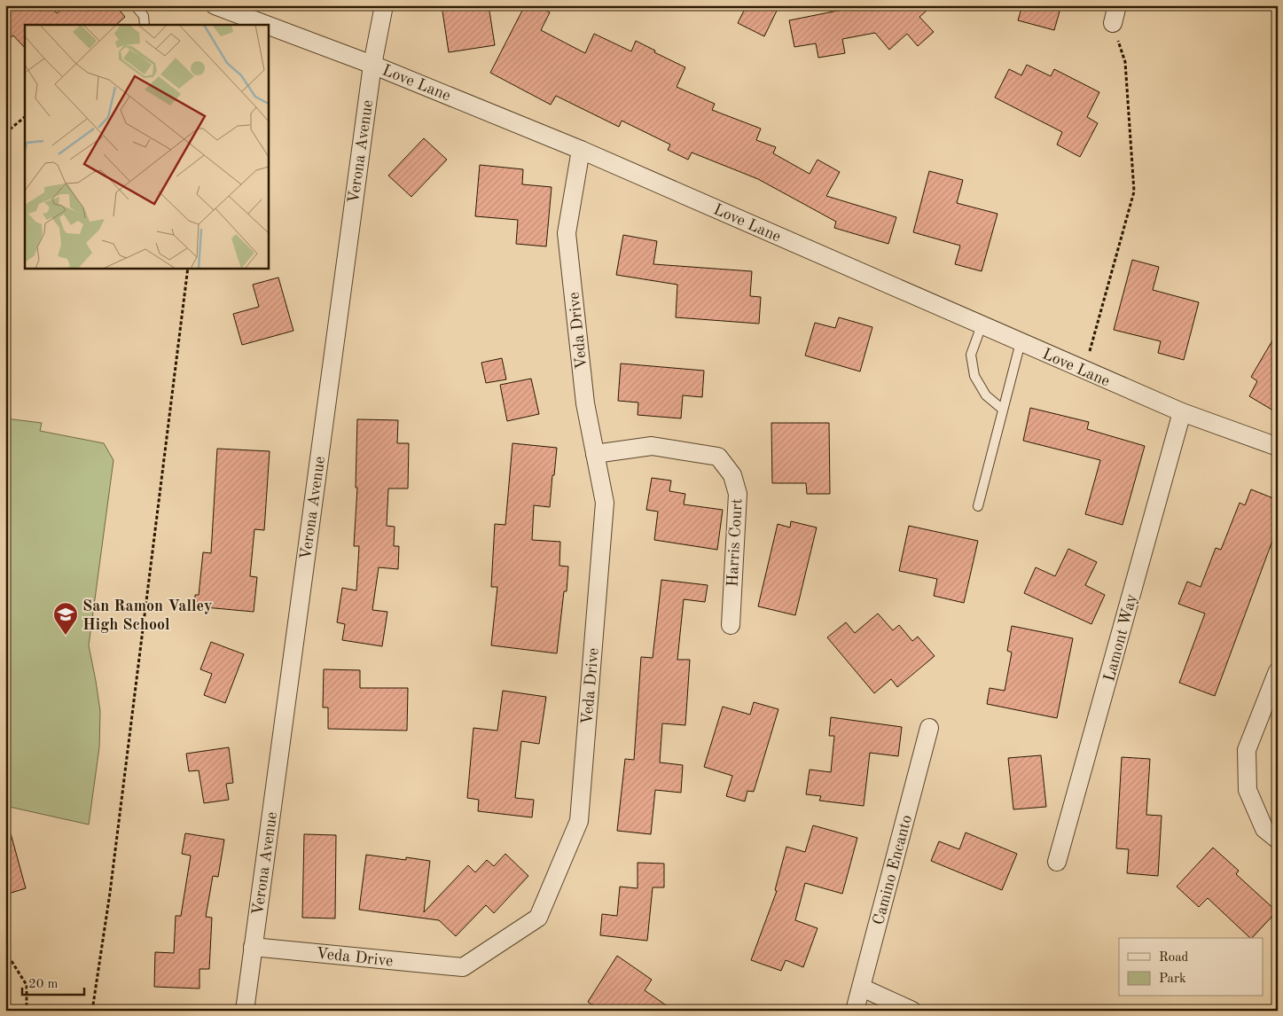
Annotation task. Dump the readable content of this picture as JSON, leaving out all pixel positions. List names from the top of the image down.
{
  "streets": {
    "street": [
      "Love Lane",
      "Verona Avenue",
      "Veda Drive",
      "Harris Court",
      "Lamont Way",
      "Camino Encanto"
    ]
  },
  "crossings": [
    ["Love Lane", "Verona Avenue"],
    ["Love Lane", "Veda Drive"],
    ["Love Lane", "Lamont Way"],
    ["Verona Avenue", "Veda Drive"],
    ["Veda Drive", "Harris Court"]
  ],
  "places": {
    "school or university": ["San Ramon Valley High School"]
  },
  "legend": ["Road", "Park"],
  "scale_bar": "20 m"
}
